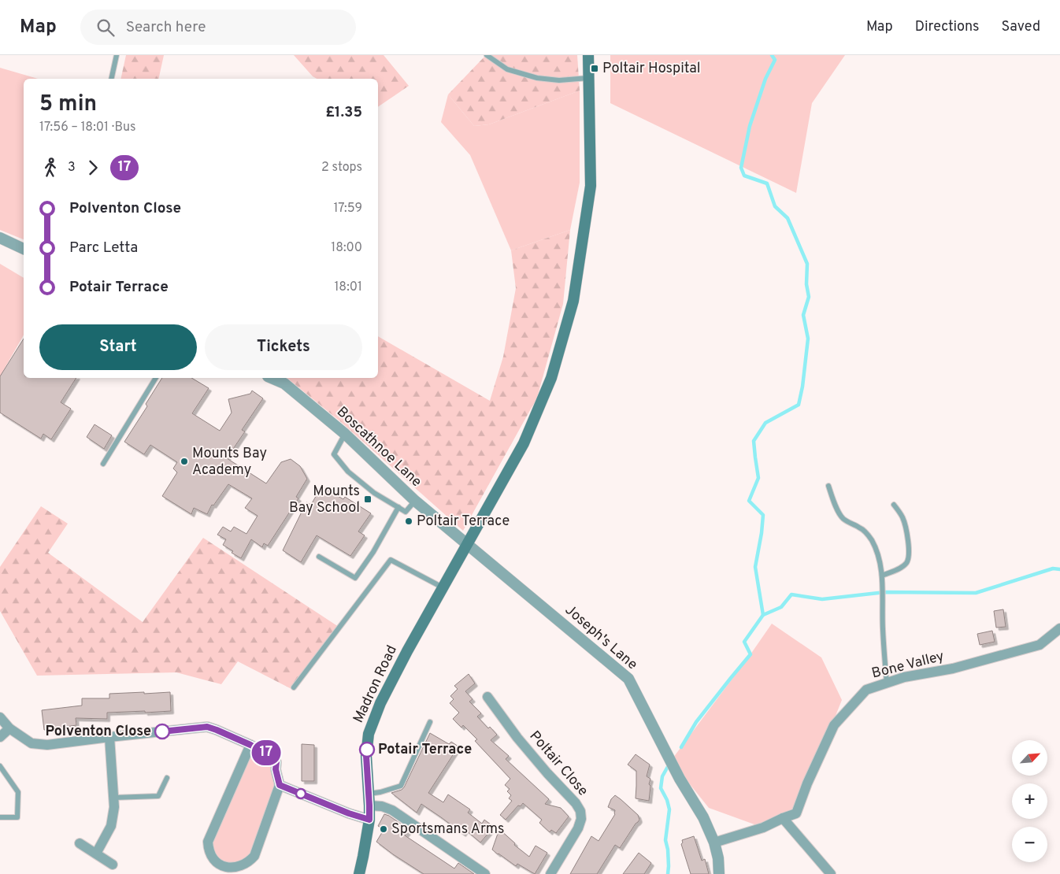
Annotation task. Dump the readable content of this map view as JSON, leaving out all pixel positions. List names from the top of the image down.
{
  "streets": {
    "main road": ["Madron Road"],
    "street": [
      "Boscathnoe Lane",
      "Joseph's Lane",
      "Bone Valley",
      "Poltair Close"
    ]
  },
  "crossings": [
    ["Boscathnoe Lane", "Joseph's Lane"],
    ["Boscathnoe Lane", "Madron Road"],
    ["Joseph's Lane", "Bone Valley"],
    ["Joseph's Lane", "Madron Road"]
  ],
  "places": {
    "transit": ["Poltair Hospital", "Mounts Bay School"],
    "other": [
      "Mounts Bay Academy",
      "Poltair Terrace",
      "Polventon Close",
      "Potair Terrace",
      "Sportsmans Arms"
    ]
  },
  "lines": ["bus line 17"],
  "north": "top right",
  "page": {
    "header": "Map",
    "search": "Search here",
    "nav": ["Map", "Directions", "Saved"],
    "on_map": "17",
    "heading": ["5 min", "17:56 – 18:01 · Bus", "£1.35"],
    "legs": ["3", "17", "2 stops"],
    "list": [
      {
        "name": "Polventon Close",
        "value": "17:59"
      },
      {
        "name": "Parc Letta",
        "value": "18:00"
      },
      {
        "name": "Potair Terrace",
        "value": "18:01"
      }
    ],
    "buttons": ["Start", "Tickets"],
    "map_buttons": ["+", "−"]
  }
}
